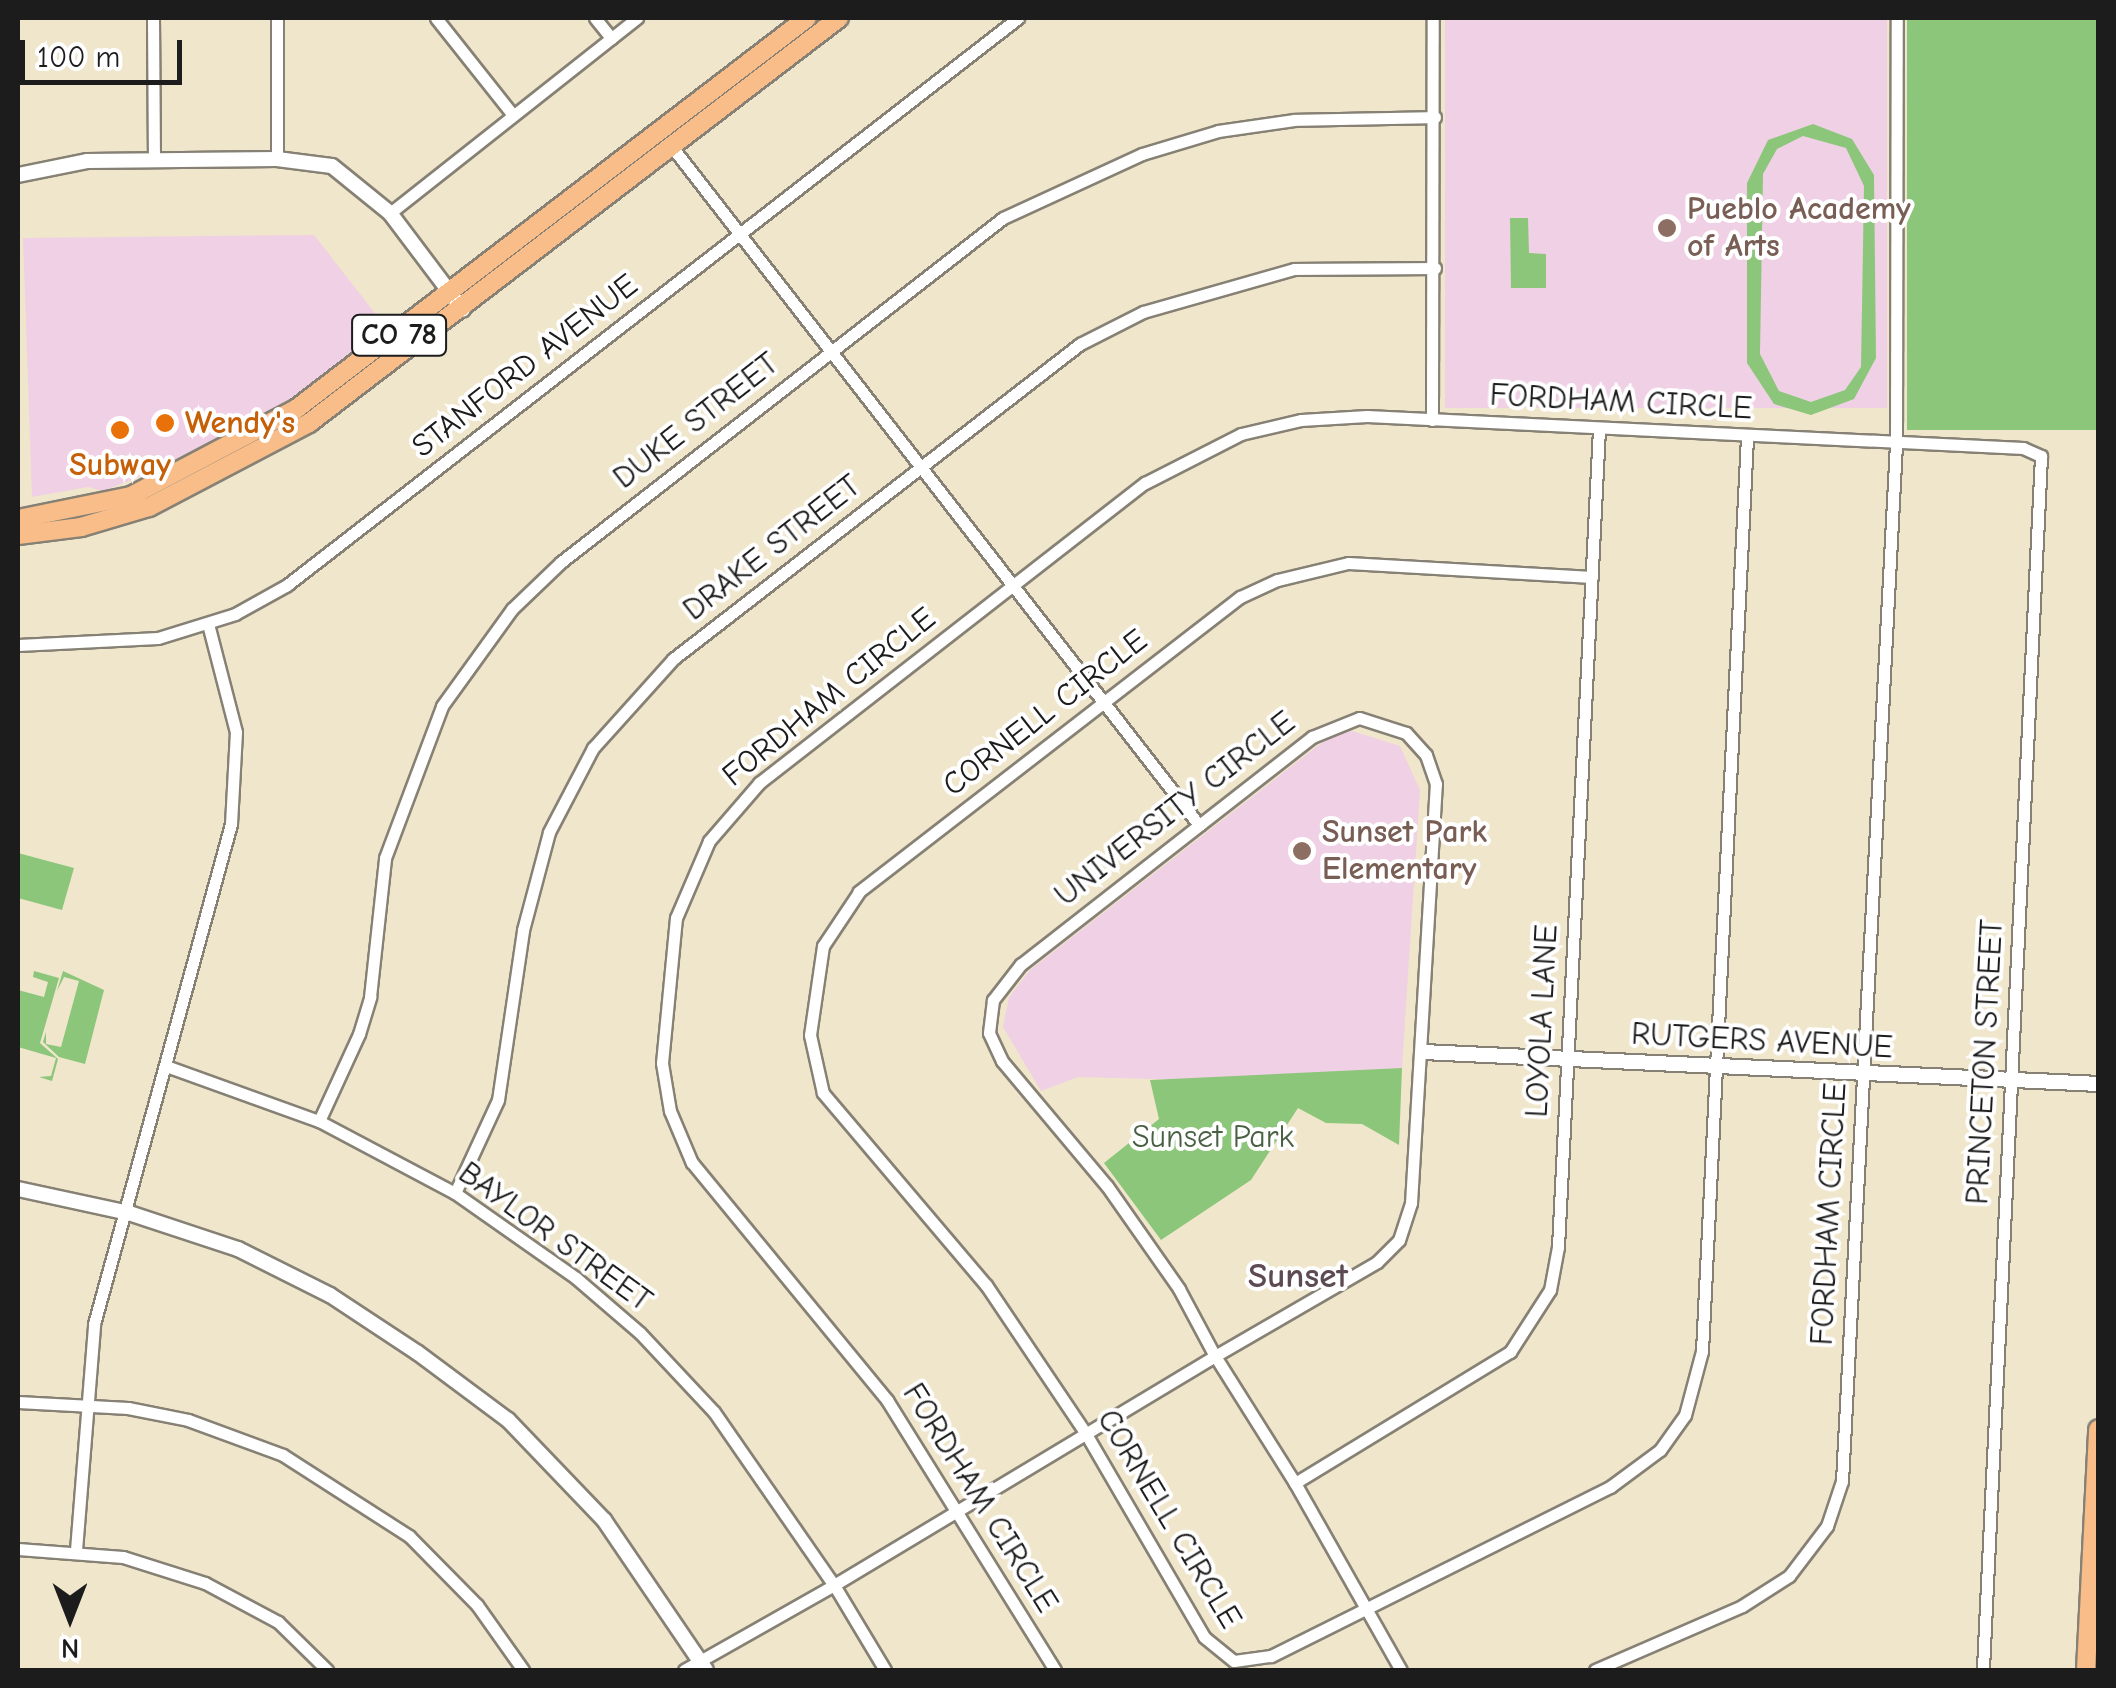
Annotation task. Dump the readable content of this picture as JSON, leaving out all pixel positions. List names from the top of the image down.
{
  "streets": {
    "main road": ["CO 78"],
    "street": [
      "STANFORD AVENUE",
      "FORDHAM CIRCLE",
      "DUKE STREET",
      "DRAKE STREET",
      "CORNELL CIRCLE",
      "UNIVERSITY CIRCLE",
      "LOYOLA LANE",
      "RUTGERS AVENUE",
      "PRINCETON STREET",
      "BAYLOR STREET"
    ]
  },
  "crossings": [
    ["FORDHAM CIRCLE", "CORNELL CIRCLE"],
    ["FORDHAM CIRCLE", "LOYOLA LANE"],
    ["FORDHAM CIRCLE", "RUTGERS AVENUE"],
    ["FORDHAM CIRCLE", "PRINCETON STREET"],
    ["DUKE STREET", "BAYLOR STREET"],
    ["DRAKE STREET", "BAYLOR STREET"],
    ["CORNELL CIRCLE", "LOYOLA LANE"],
    ["CORNELL CIRCLE", "RUTGERS AVENUE"],
    ["UNIVERSITY CIRCLE", "RUTGERS AVENUE"],
    ["LOYOLA LANE", "RUTGERS AVENUE"],
    ["RUTGERS AVENUE", "PRINCETON STREET"]
  ],
  "districts": ["Sunset"],
  "parks": ["Sunset Park"],
  "places": [
    "Pueblo Academy of Arts",
    "Wendy's",
    "Subway",
    "Sunset Park Elementary"
  ],
  "scale_bar": "100 m",
  "north": "bottom"
}
